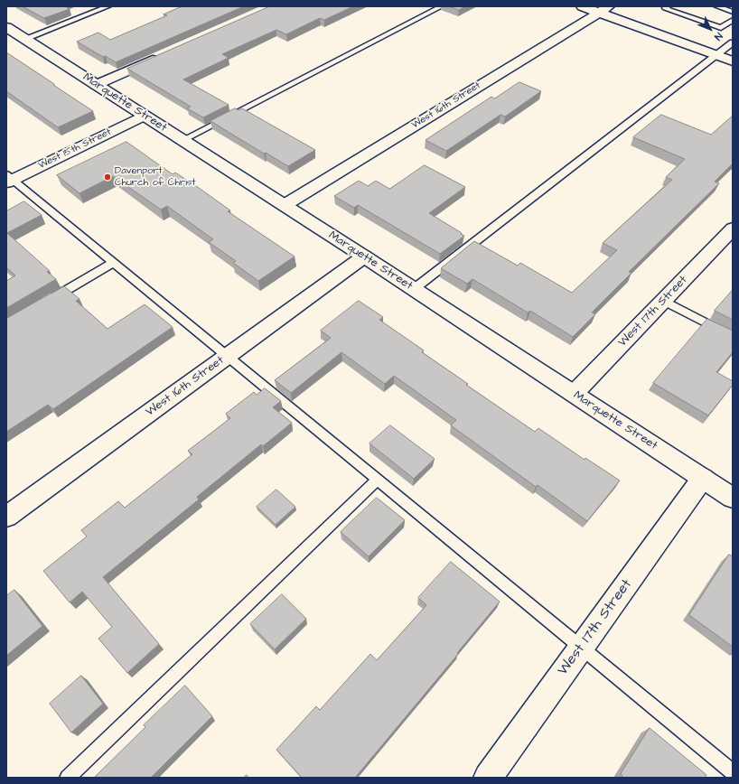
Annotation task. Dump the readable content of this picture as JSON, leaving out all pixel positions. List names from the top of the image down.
{
  "streets": {
    "street": [
      "Marquette Street",
      "West 16th Street",
      "West 15th Street",
      "West 17th Street"
    ]
  },
  "crossings": [
    ["Marquette Street", "West 16th Street"],
    ["Marquette Street", "West 15th Street"],
    ["Marquette Street", "West 17th Street"]
  ],
  "places": ["Davenport Church of Christ"],
  "north": "bottom right"
}
